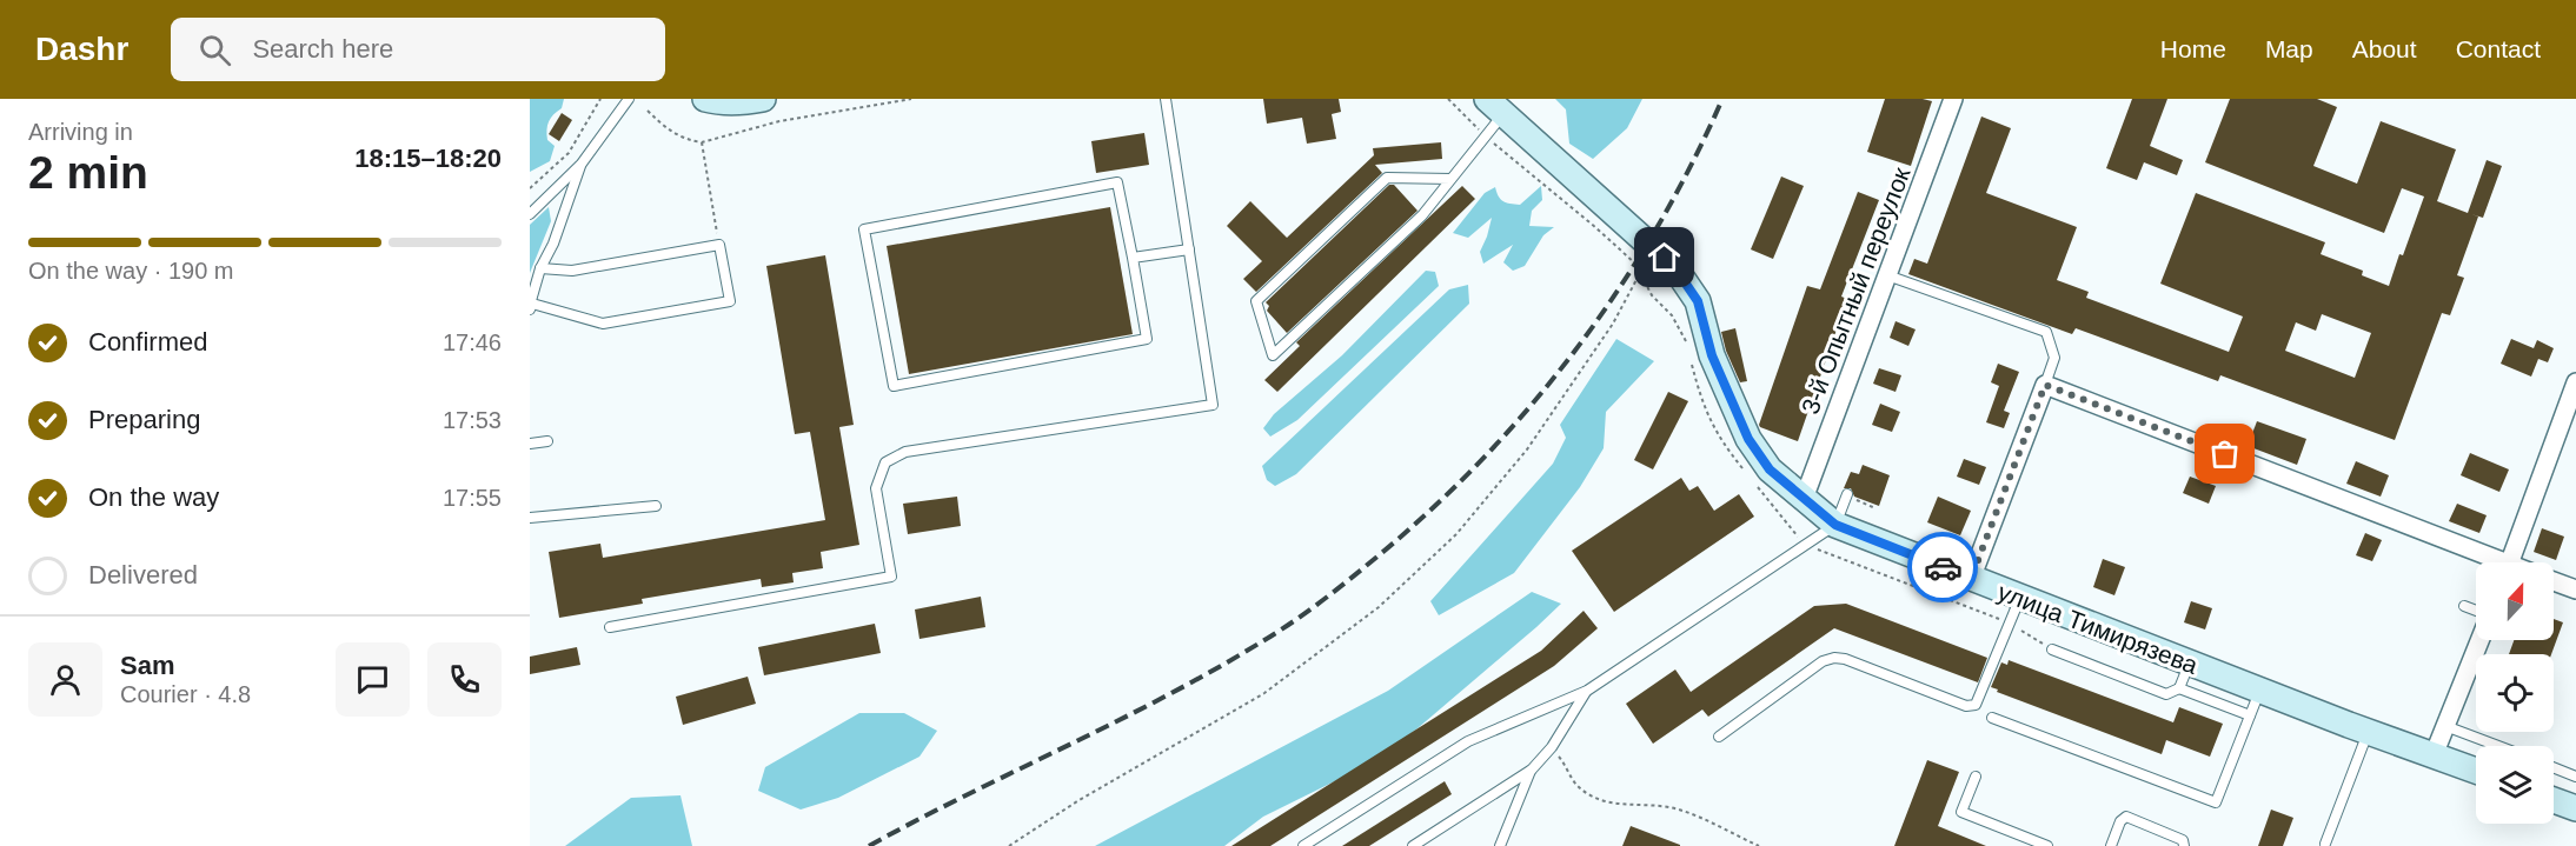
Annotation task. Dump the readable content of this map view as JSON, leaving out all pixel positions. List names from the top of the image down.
{
  "streets": {
    "main road": ["улица Тимирязева"],
    "street": ["3-й Опытный переулок"]
  },
  "crossings": [
    ["3-й Опытный переулок", "улица Тимирязева"]
  ],
  "north": "top",
  "page": {
    "header": "Dashr",
    "search": "Search here",
    "nav": [
      "Home",
      "Map",
      "About",
      "Contact"
    ],
    "heading": ["2 min", "Arriving in", "18:15–18:20"],
    "panel": ["Sam", "Courier · 4.8"],
    "bar": "On the way · 190 m",
    "list": [
      ["Confirmed", "17:46"],
      ["Preparing", "17:53"],
      ["On the way", "17:55"],
      "Delivered"
    ]
  }
}
